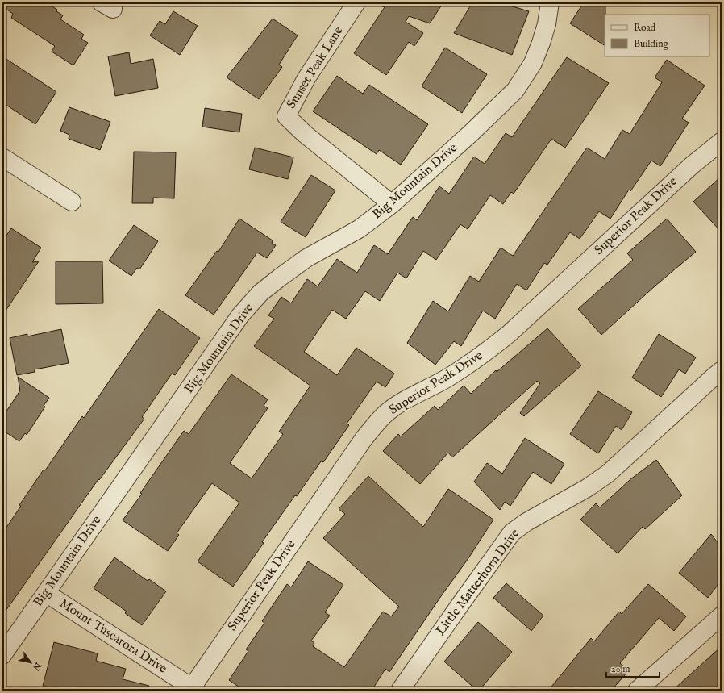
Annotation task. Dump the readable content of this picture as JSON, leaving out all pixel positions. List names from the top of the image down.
{
  "streets": {
    "street": [
      "Sunset Peak Lane",
      "Big Mountain Drive",
      "Superior Peak Drive",
      "Little Matterhorn Drive",
      "Mount Tuscarora Drive"
    ]
  },
  "crossings": [
    ["Sunset Peak Lane", "Big Mountain Drive"],
    ["Big Mountain Drive", "Mount Tuscarora Drive"],
    ["Superior Peak Drive", "Mount Tuscarora Drive"]
  ],
  "legend": ["Road", "Building"],
  "scale_bar": "20 m",
  "north": "bottom right"
}
